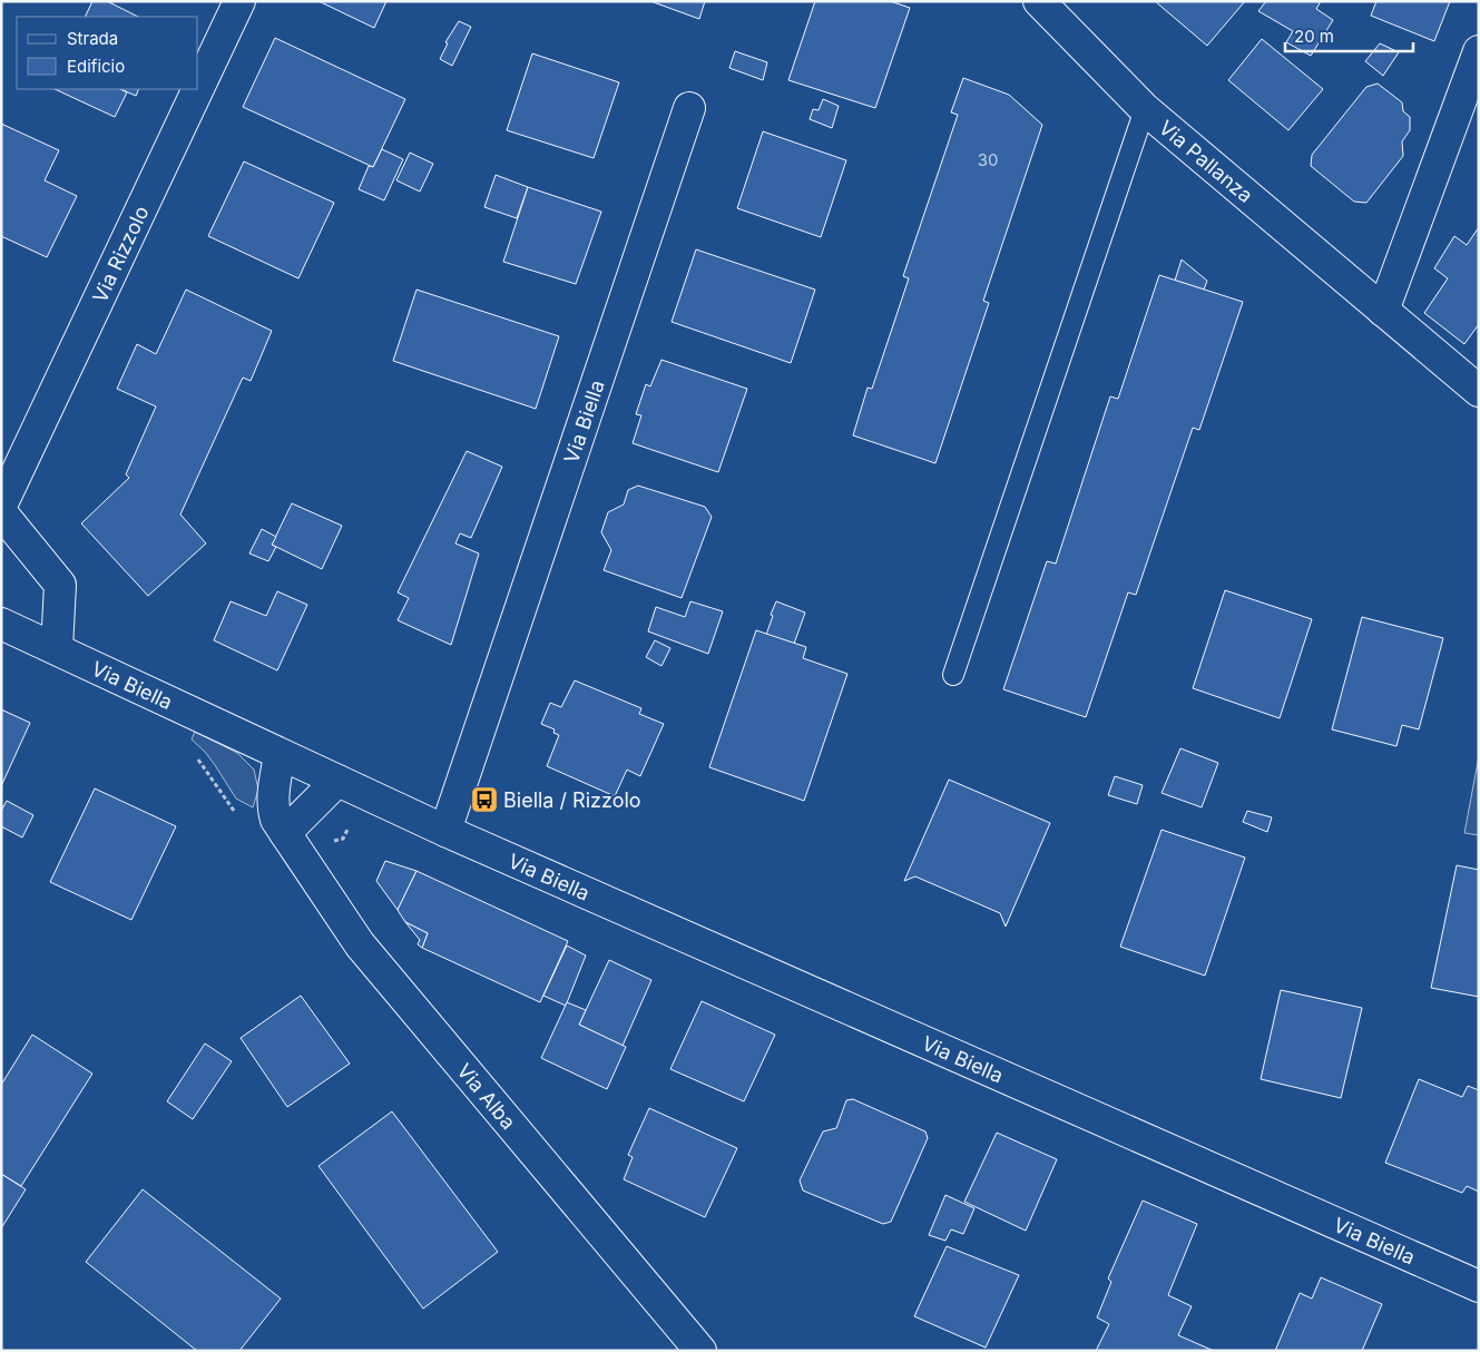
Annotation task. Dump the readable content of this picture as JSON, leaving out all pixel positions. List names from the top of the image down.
{
  "streets": {
    "street": [
      "Via Pallanza",
      "Via Rizzolo",
      "Via Biella",
      "Via Alba"
    ]
  },
  "crossings": [
    ["Via Biella", "Via Alba"]
  ],
  "places": {
    "bus stop": ["Biella / Rizzolo"]
  },
  "house_numbers": ["30"],
  "legend": ["Strada", "Edificio"],
  "scale_bar": "20 m"
}
